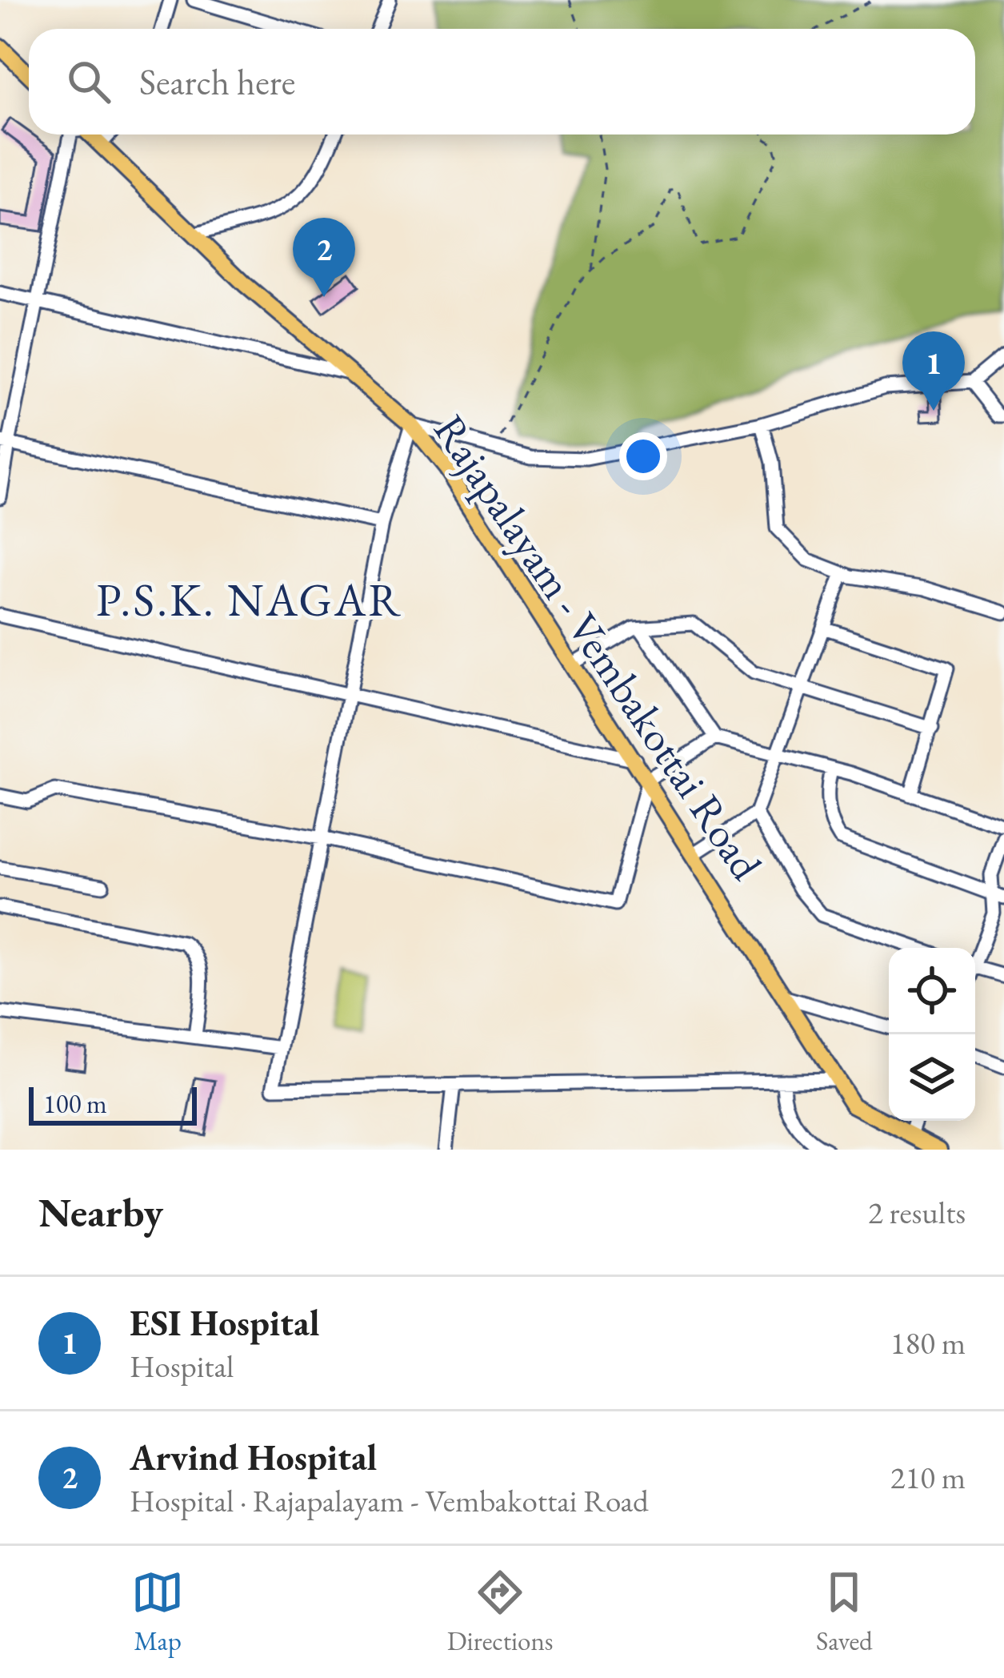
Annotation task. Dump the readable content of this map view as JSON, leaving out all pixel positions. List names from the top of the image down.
{
  "streets": {
    "main road": ["Rajapalayam - Vembakottai Road"]
  },
  "districts": ["P.S.K. NAGAR"],
  "scale_bar": "100 m",
  "page": {
    "search": "Search here",
    "pins": ["2", "1"],
    "scale": "100 m",
    "heading": ["Nearby", "2 results"],
    "list": [
      {
        "mark": "1",
        "name": "ESI Hospital",
        "note": "Hospital",
        "value": "180 m"
      },
      {
        "mark": "2",
        "name": "Arvind Hospital",
        "note": "Hospital · Rajapalayam - Vembakottai Road",
        "value": "210 m"
      }
    ],
    "nav": ["Map", "Directions", "Saved"]
  }
}
